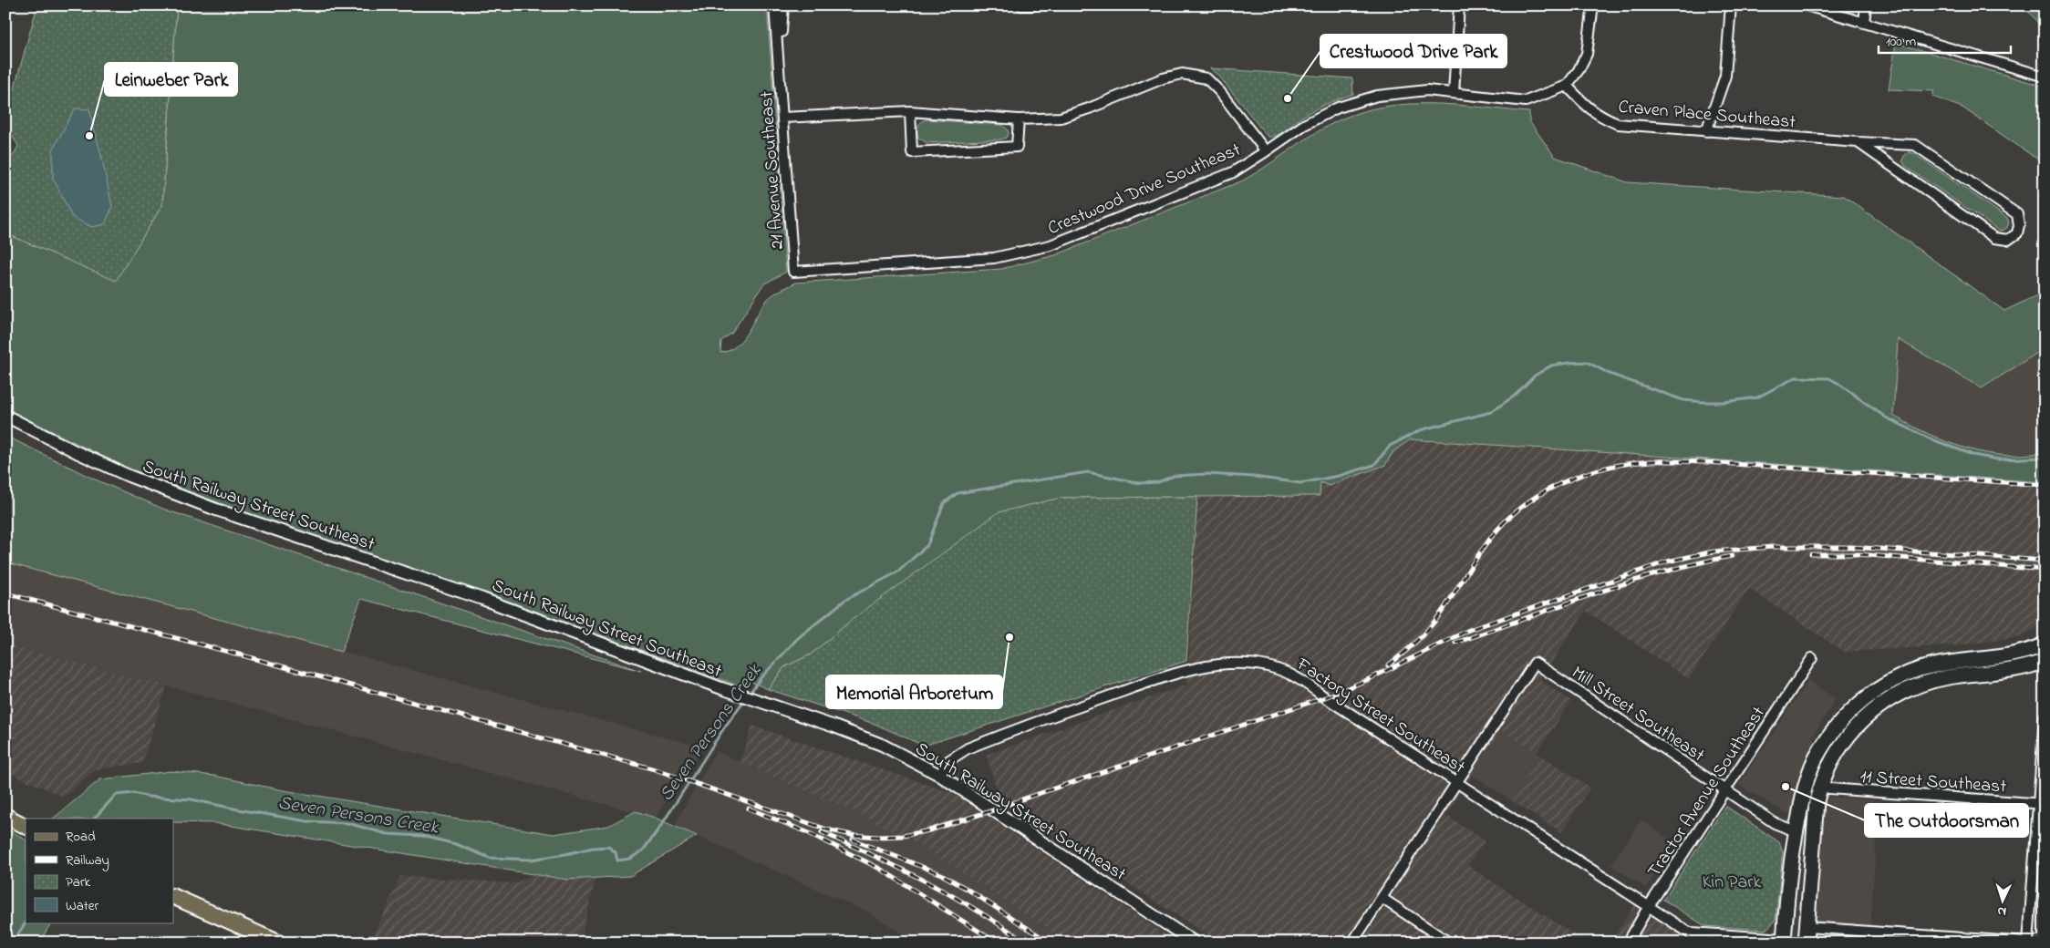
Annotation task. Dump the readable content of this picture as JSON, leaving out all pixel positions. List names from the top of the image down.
{
  "streets": {
    "street": [
      "Craven Place Southeast",
      "21 Avenue Southeast",
      "Crestwood Drive Southeast",
      "South Railway Street Southeast",
      "Mill Street Southeast",
      "Factory Street Southeast",
      "11 Street Southeast",
      "Tractor Avenue Southeast"
    ]
  },
  "crossings": [
    ["Craven Place Southeast", "Crestwood Drive Southeast"],
    ["21 Avenue Southeast", "Crestwood Drive Southeast"],
    ["South Railway Street Southeast", "Factory Street Southeast"],
    ["Mill Street Southeast", "Factory Street Southeast"],
    ["Mill Street Southeast", "Tractor Avenue Southeast"],
    ["Factory Street Southeast", "Tractor Avenue Southeast"]
  ],
  "water": ["Seven Persons Creek"],
  "parks": ["Kin Park"],
  "places": [
    "Crestwood Drive Park",
    "Leinweber Park",
    "Memorial Arboretum",
    "The Outdoorsman"
  ],
  "legend": [
    "Road",
    "Railway",
    "Park",
    "Water"
  ],
  "scale_bar": "100 m",
  "north": "bottom"
}
